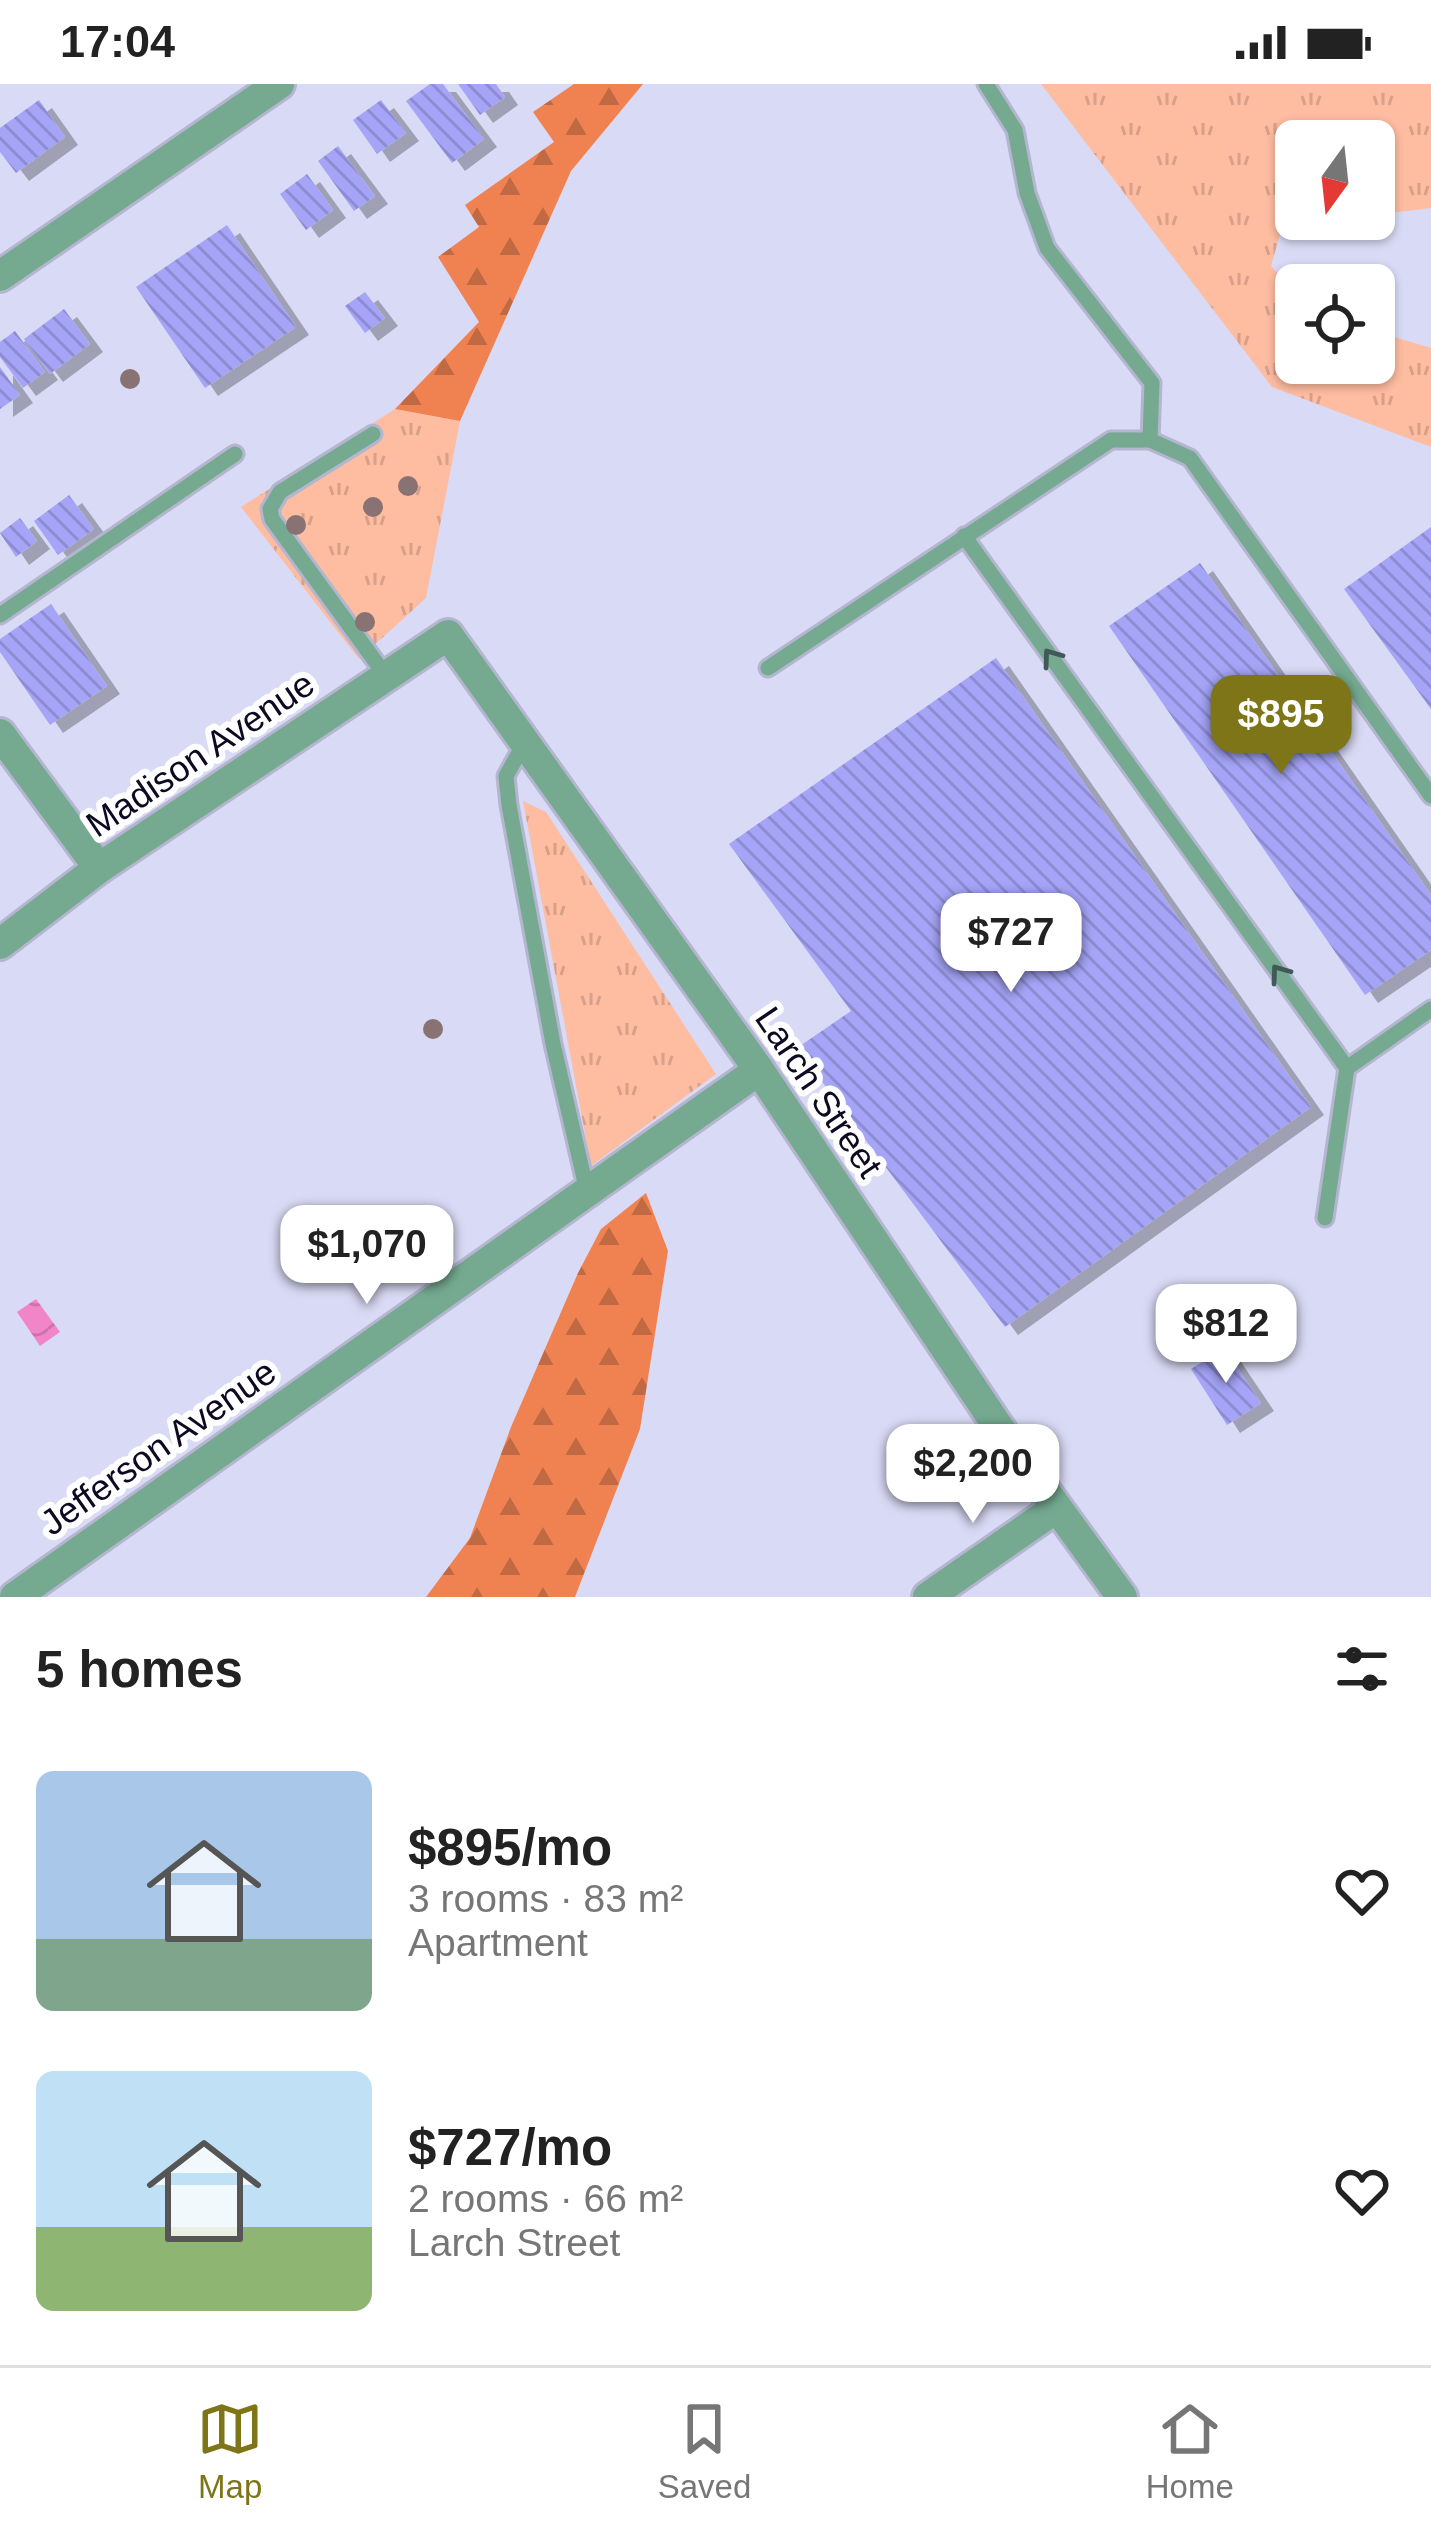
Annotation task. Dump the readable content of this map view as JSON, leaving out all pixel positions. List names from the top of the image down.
{
  "streets": {
    "street": ["Madison Avenue", "Larch Street", "Jefferson Avenue"]
  },
  "crossings": [
    ["Madison Avenue", "Larch Street"],
    ["Larch Street", "Jefferson Avenue"]
  ],
  "north": "bottom",
  "page": {
    "status": "17:04",
    "price": [
      "$895",
      "$727",
      "$1,070",
      "$812",
      "$2,200"
    ],
    "heading": "5 homes",
    "list": [
      {
        "name": "$895/mo",
        "note": "3 rooms · 83 m² · Apartment"
      },
      {
        "name": "$727/mo",
        "note": "2 rooms · 66 m² · Larch Street"
      }
    ],
    "tabs": ["Map", "Saved", "Home"]
  }
}
